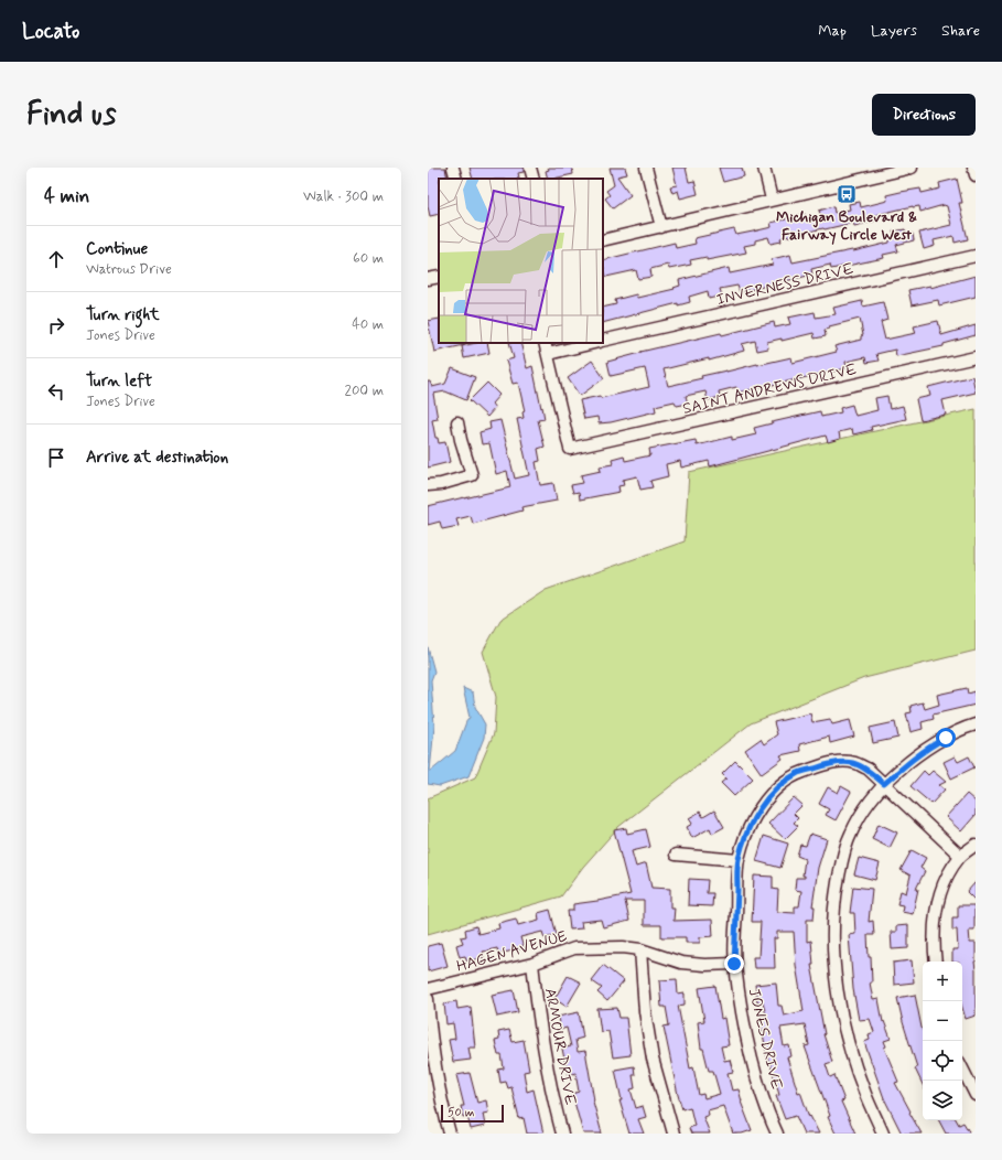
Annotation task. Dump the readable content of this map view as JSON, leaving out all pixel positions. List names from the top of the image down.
{
  "streets": {
    "street": [
      "INVERNESS DRIVE",
      "SAINT ANDREWS DRIVE",
      "HAGEN AVENUE",
      "JONES DRIVE",
      "ARMOUR DRIVE"
    ]
  },
  "crossings": [
    ["INVERNESS DRIVE", "SAINT ANDREWS DRIVE"],
    ["HAGEN AVENUE", "JONES DRIVE"],
    ["HAGEN AVENUE", "ARMOUR DRIVE"]
  ],
  "places": {
    "bus stop": ["Michigan Boulevard & Fairway Circle West"]
  },
  "scale_bar": "50 m",
  "page": {
    "header": "Locato",
    "nav": ["Map", "Layers", "Share"],
    "buttons": "Directions",
    "title": "Find us",
    "heading": ["4 min", "Walk · 300 m"],
    "list": [
      ["Continue", "Watrous Drive", "60 m"],
      ["Turn right", "Jones Drive", "40 m"],
      ["Turn left", "Jones Drive", "200 m"],
      "Arrive at destination"
    ],
    "map_buttons": ["+", "−"],
    "scale": "50 m"
  }
}
